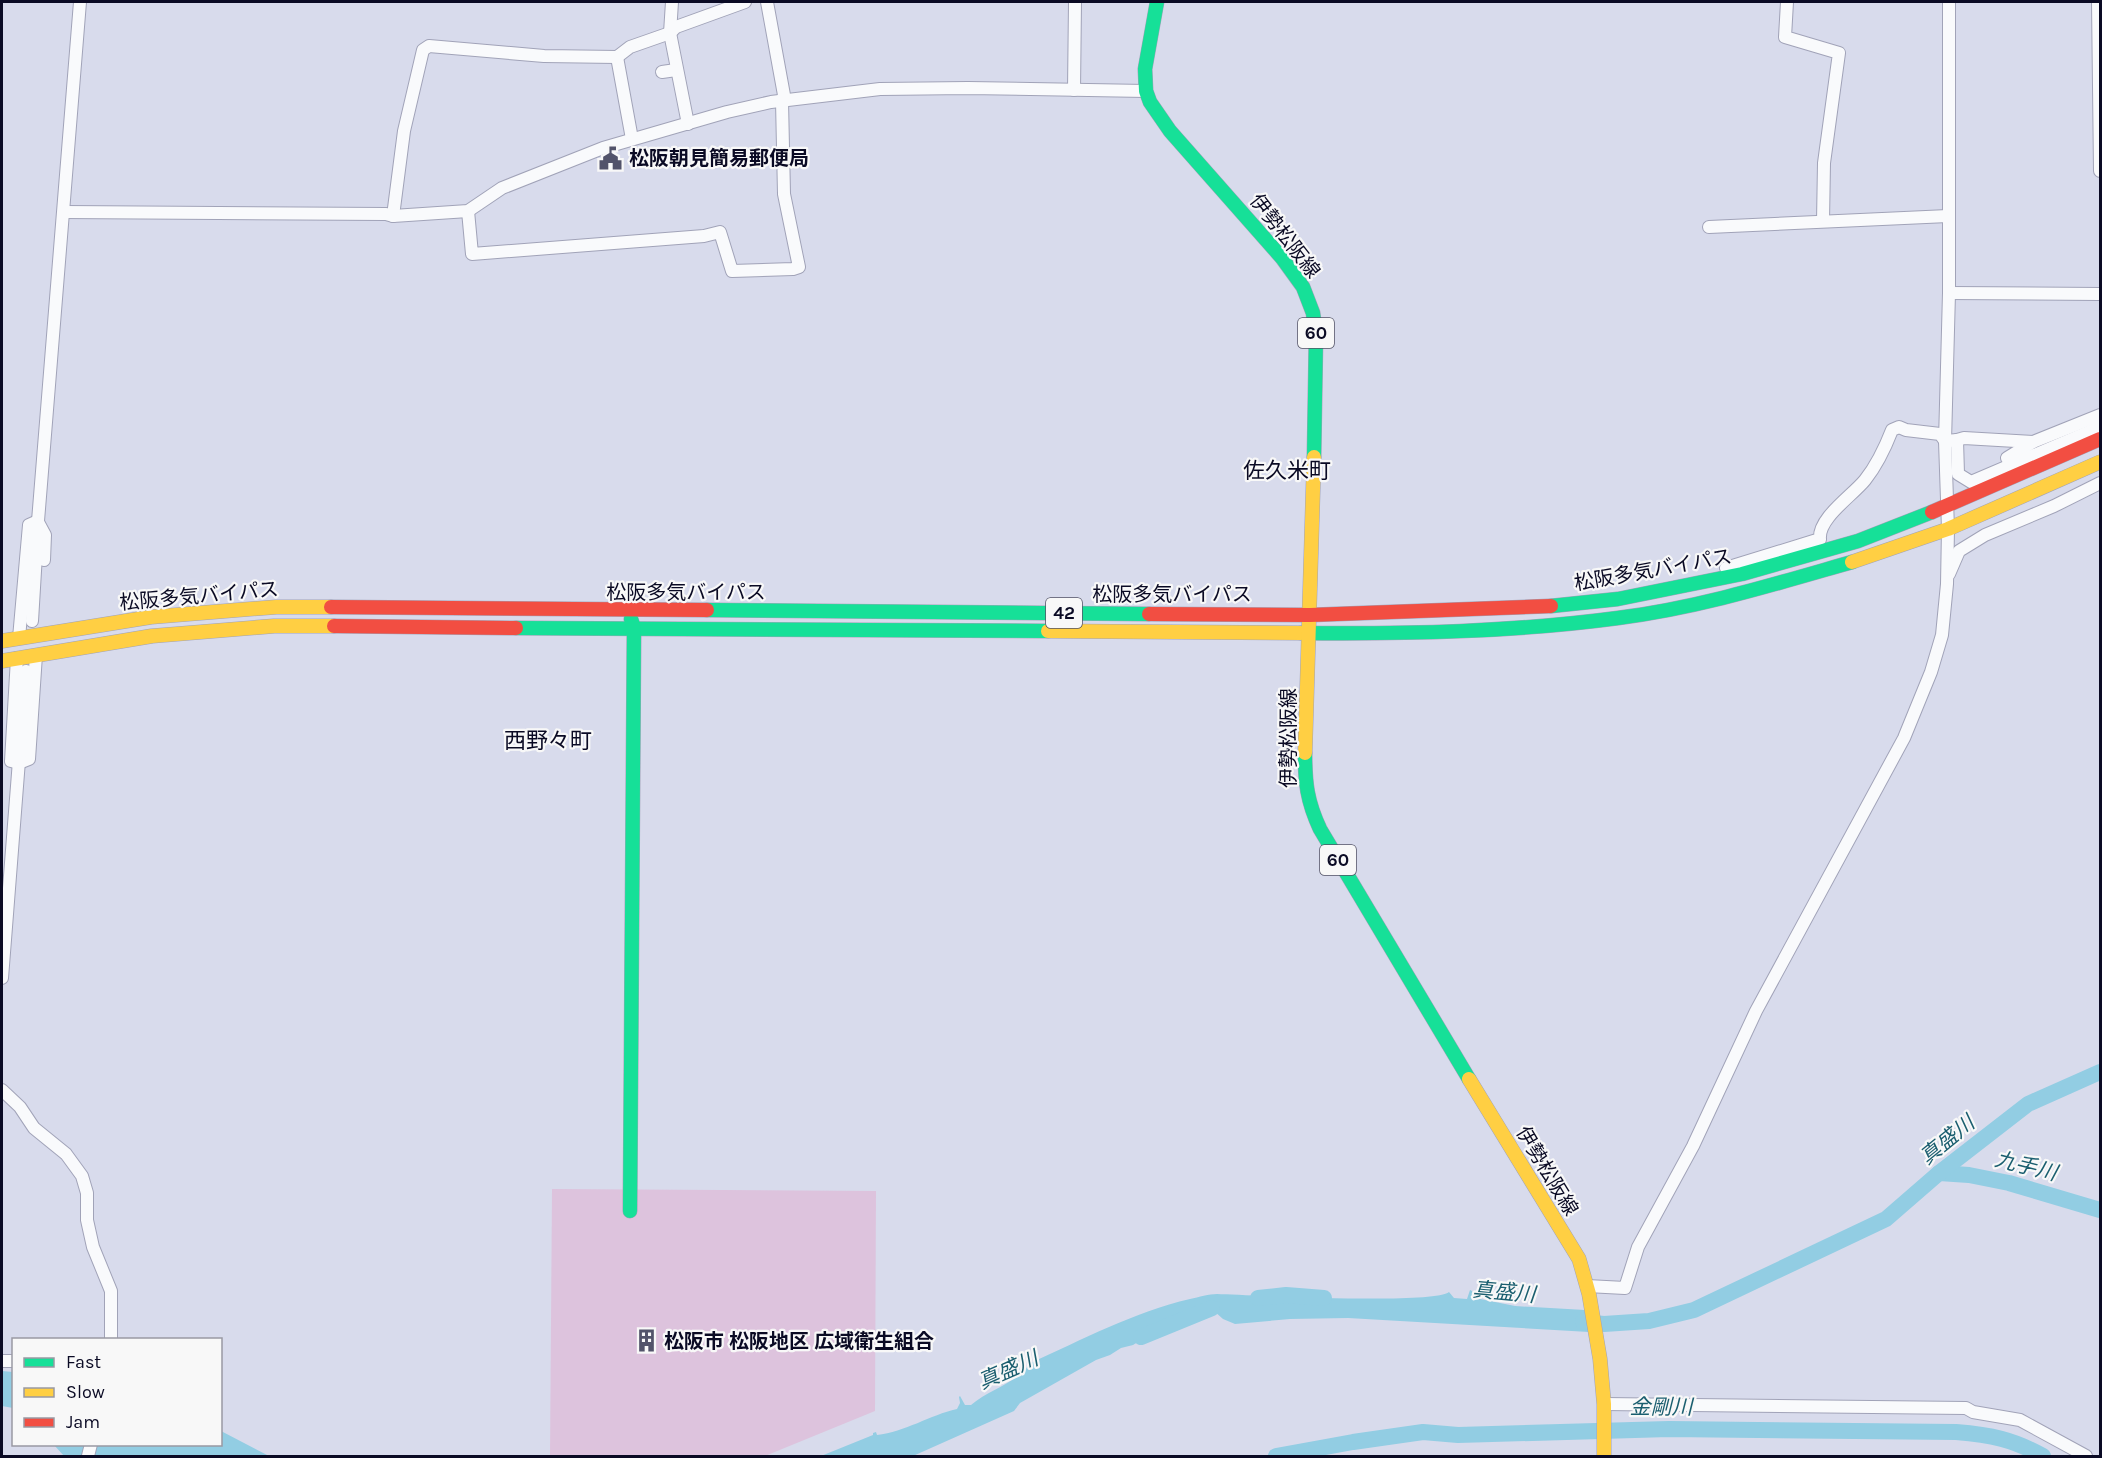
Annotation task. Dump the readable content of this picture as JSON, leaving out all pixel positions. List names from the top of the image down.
{
  "streets": {
    "main road": [
      "伊勢松阪線",
      "60",
      "松阪多気バイパス",
      "42"
    ]
  },
  "crossings": [
    ["伊勢松阪線", "松阪多気バイパス"]
  ],
  "districts": ["佐久米町", "西野々町"],
  "water": ["真盛川", "九手川", "金剛川"],
  "places": {
    "public building": ["松阪朝見簡易郵便局"],
    "building": ["松阪市 松阪地区 広域衛生組合"]
  },
  "legend": ["Fast", "Slow", "Jam"]
}
